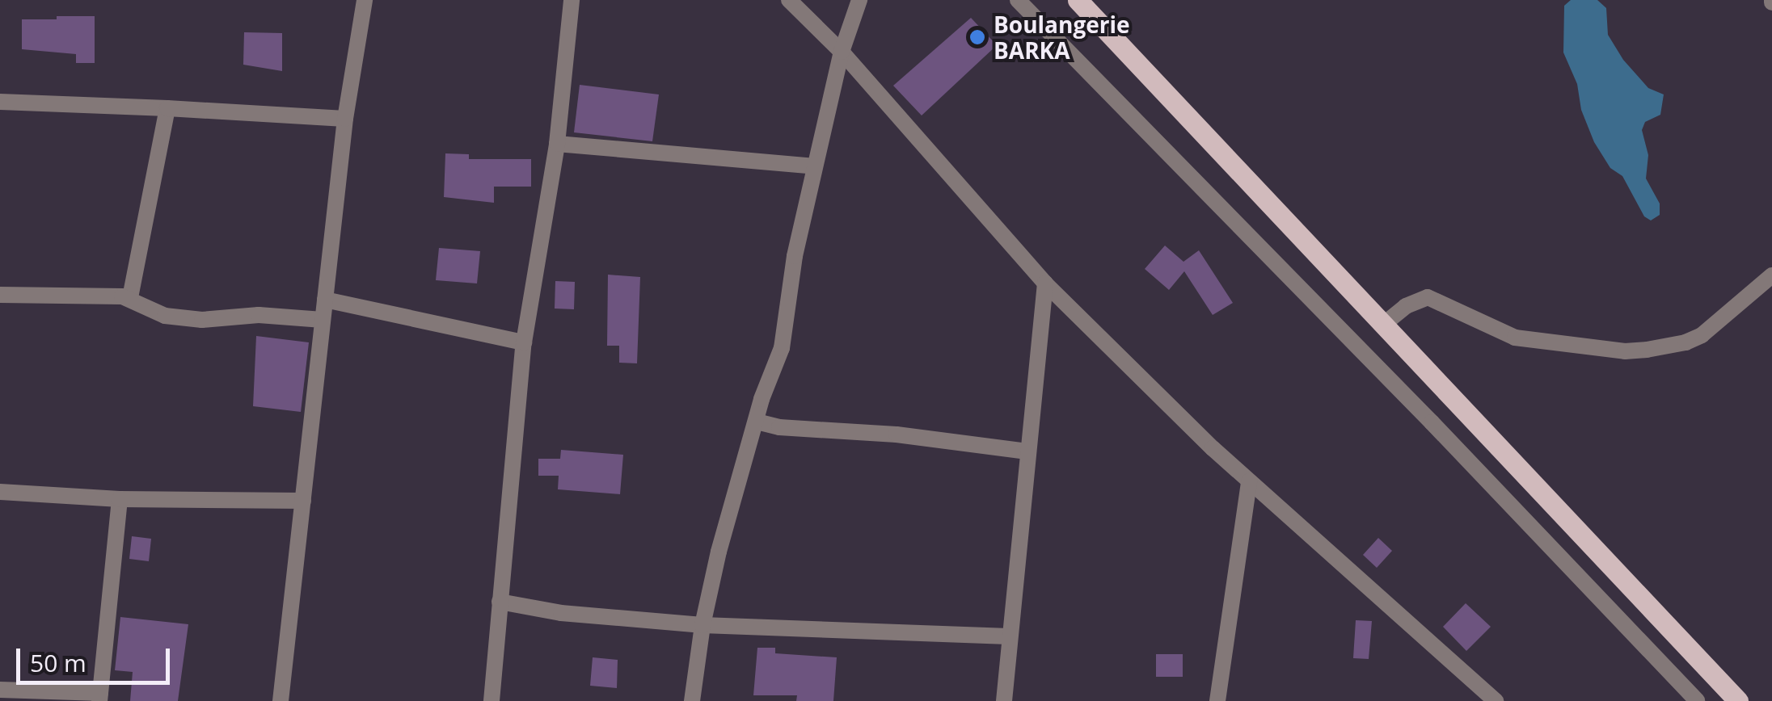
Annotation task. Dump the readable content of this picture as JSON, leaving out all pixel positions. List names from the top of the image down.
{
  "places": ["Boulangerie BARKA"],
  "scale_bar": "50 m"
}
